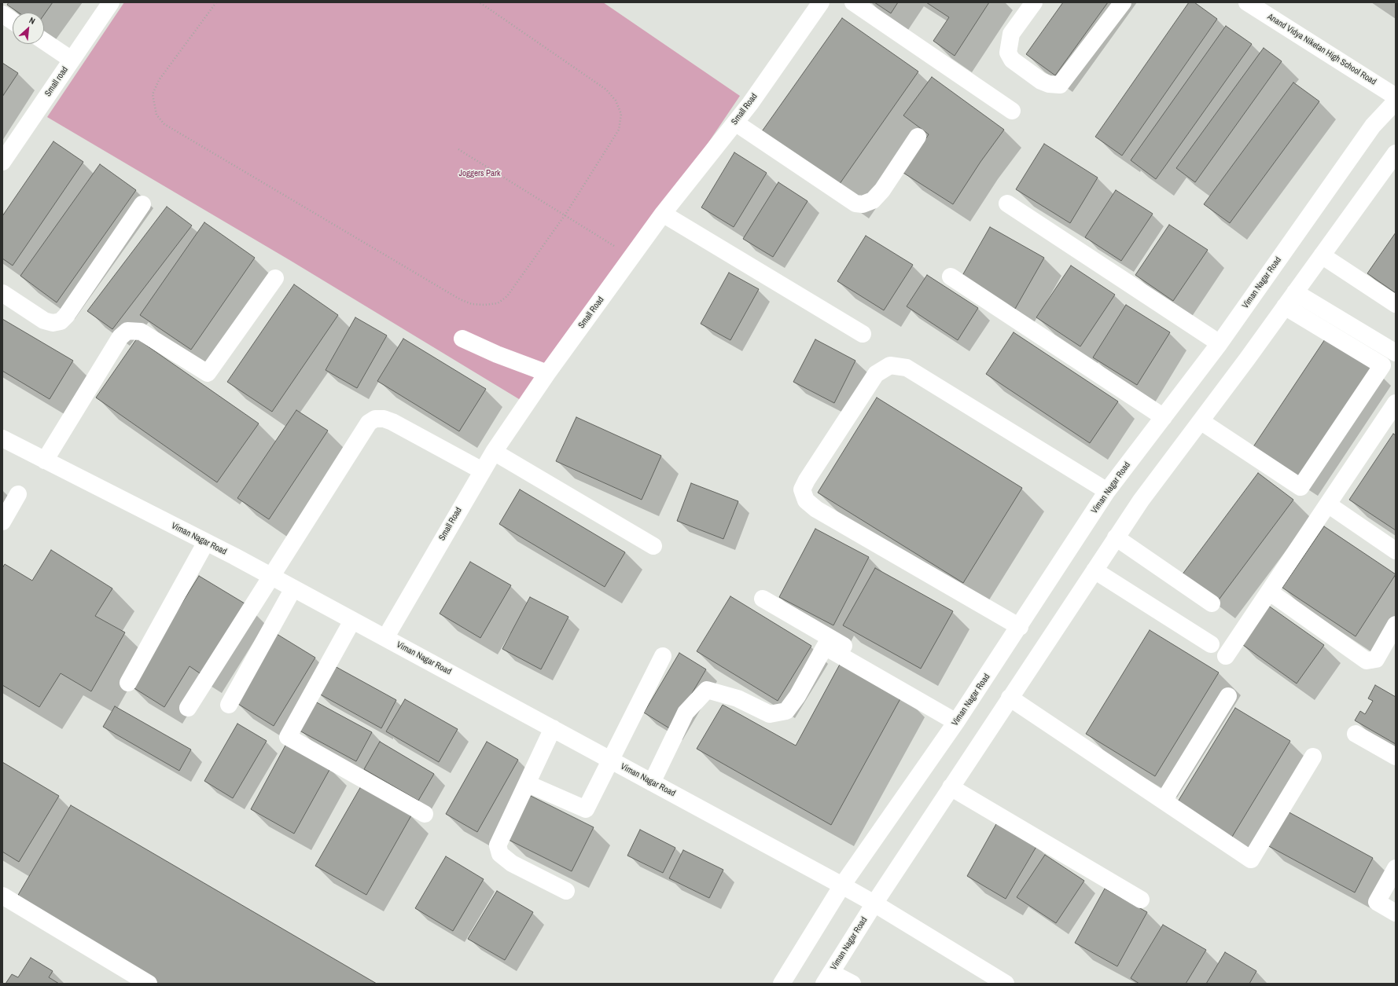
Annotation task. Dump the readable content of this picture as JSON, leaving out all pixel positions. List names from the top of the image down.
{
  "streets": {
    "street": [
      "Anand Vidya Niketan High School Road",
      "Small road",
      "Small Road",
      "Viman Nagar Road"
    ]
  },
  "crossings": [
    ["Small Road", "Viman Nagar Road"]
  ],
  "parks": ["Joggers Park"],
  "north": "top right"
}
